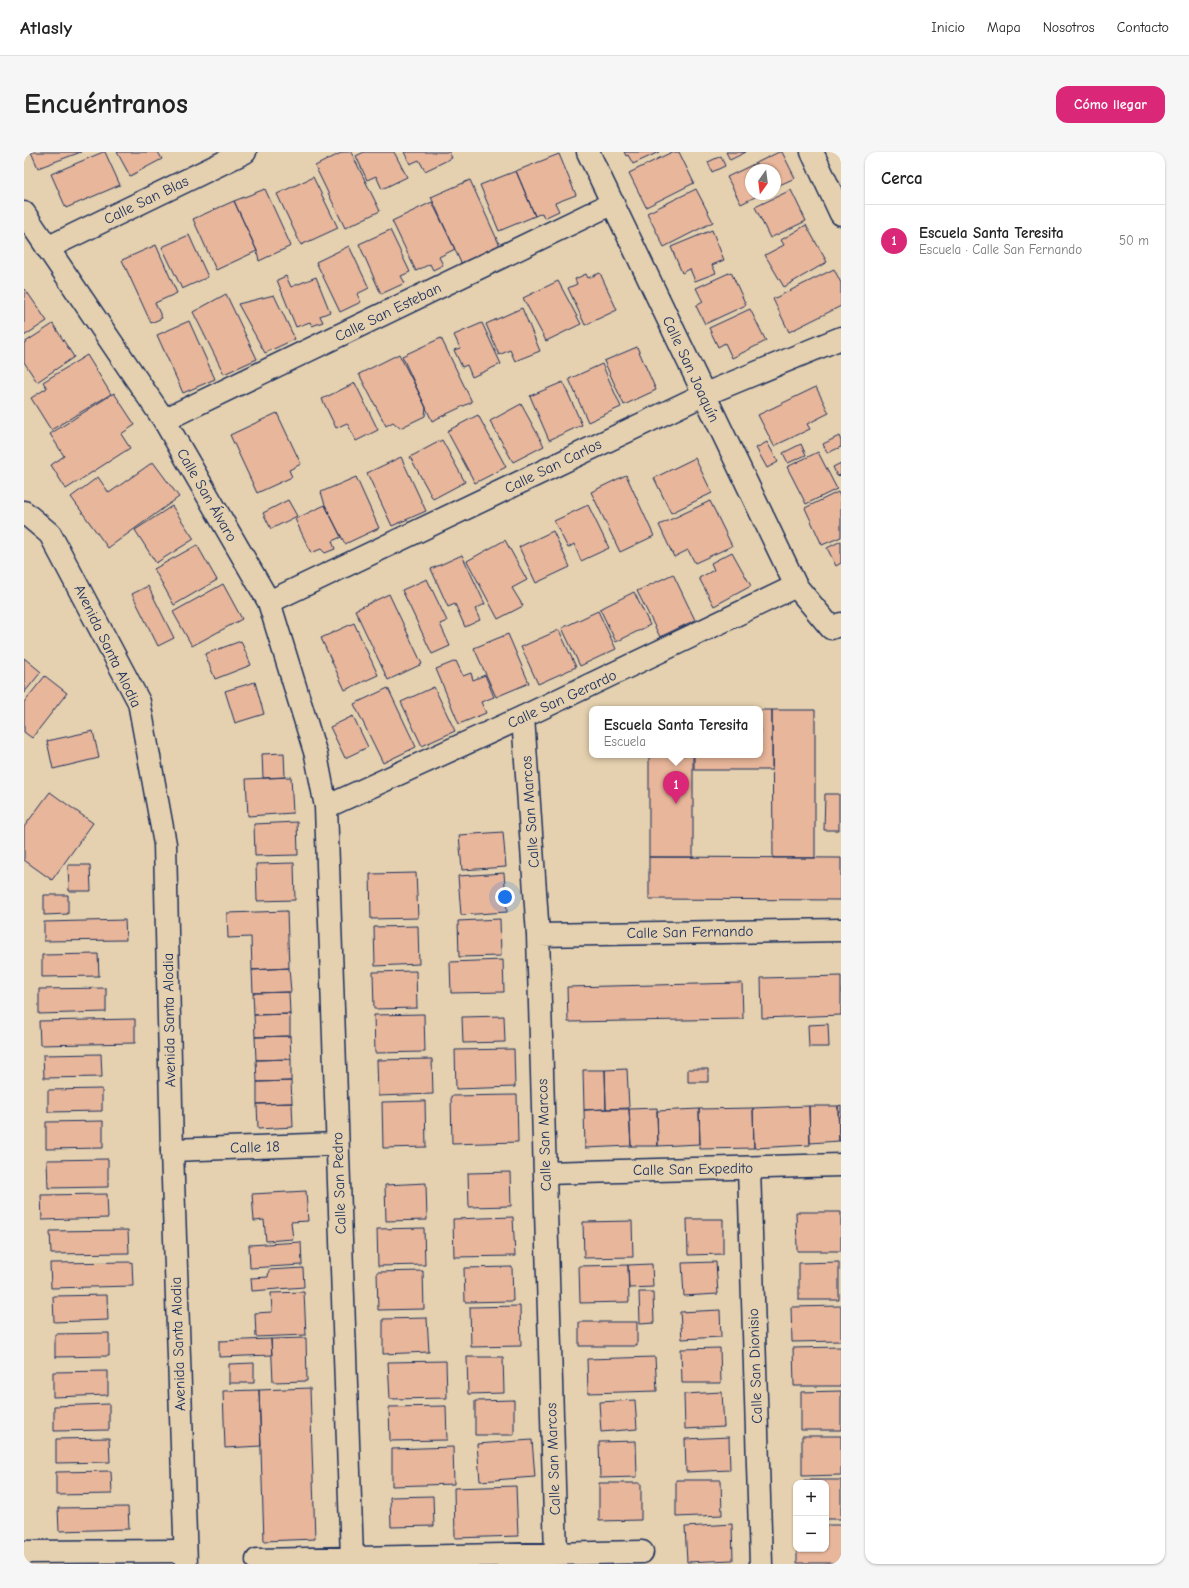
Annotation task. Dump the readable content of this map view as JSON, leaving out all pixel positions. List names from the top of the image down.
{
  "streets": {
    "street": [
      "Calle San Blas",
      "Calle San Esteban",
      "Calle San Joaquín",
      "Calle San Carlos",
      "Calle San Álvaro",
      "Avenida Santa Alodia",
      "Calle San Gerardo",
      "Calle San Marcos",
      "Calle San Fernando",
      "Calle 18",
      "Calle San Expedito",
      "Calle San Pedro",
      "Calle San Dionisio"
    ]
  },
  "crossings": [
    ["Calle San Blas", "Calle San Álvaro"],
    ["Calle San Esteban", "Calle San Joaquín"],
    ["Calle San Esteban", "Calle San Álvaro"],
    ["Calle San Joaquín", "Calle San Carlos"],
    ["Calle San Joaquín", "Calle San Gerardo"],
    ["Calle San Carlos", "Calle San Álvaro"],
    ["Calle San Álvaro", "Calle San Gerardo"],
    ["Calle San Álvaro", "Calle San Pedro"],
    ["Avenida Santa Alodia", "Calle 18"],
    ["Calle San Gerardo", "Calle San Marcos"],
    ["Calle San Gerardo", "Calle San Pedro"],
    ["Calle San Marcos", "Calle San Fernando"],
    ["Calle San Marcos", "Calle San Expedito"],
    ["Calle 18", "Calle San Pedro"],
    ["Calle San Expedito", "Calle San Dionisio"]
  ],
  "north": "bottom",
  "page": {
    "header": "Atlasly",
    "nav": [
      "Inicio",
      "Mapa",
      "Nosotros",
      "Contacto"
    ],
    "buttons": "Cómo llegar",
    "title": "Encuéntranos",
    "heading": "Cerca",
    "list": [
      {
        "mark": "1",
        "name": "Escuela Santa Teresita",
        "note": "Escuela · Calle San Fernando",
        "value": "50 m"
      }
    ],
    "popup": ["Escuela Santa Teresita", "Escuela"],
    "pins": "1",
    "map_buttons": ["+", "−"]
  }
}
